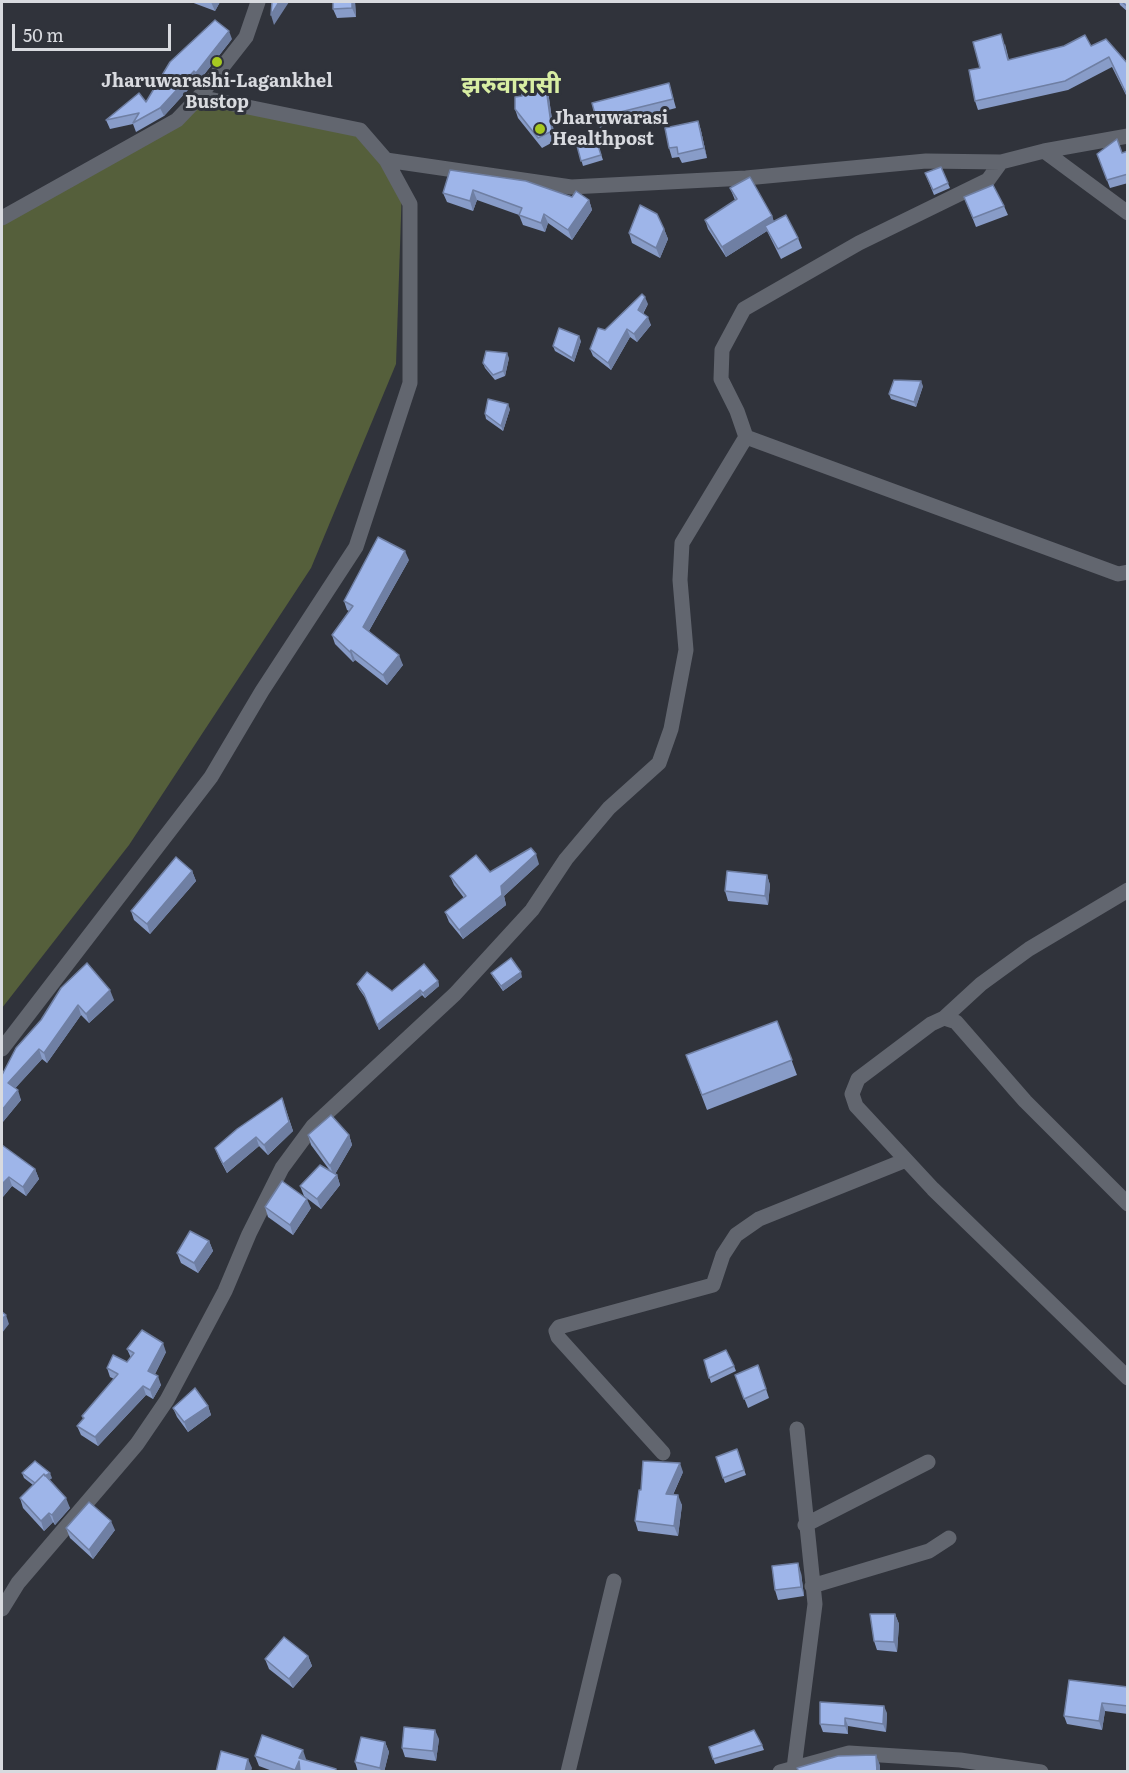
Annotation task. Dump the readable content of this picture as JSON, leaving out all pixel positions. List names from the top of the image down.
{
  "districts": ["झरुवारासी"],
  "places": ["Jharuwarashi-Lagankhel Bustop", "Jharuwarasi Healthpost"],
  "scale_bar": "50 m"
}
